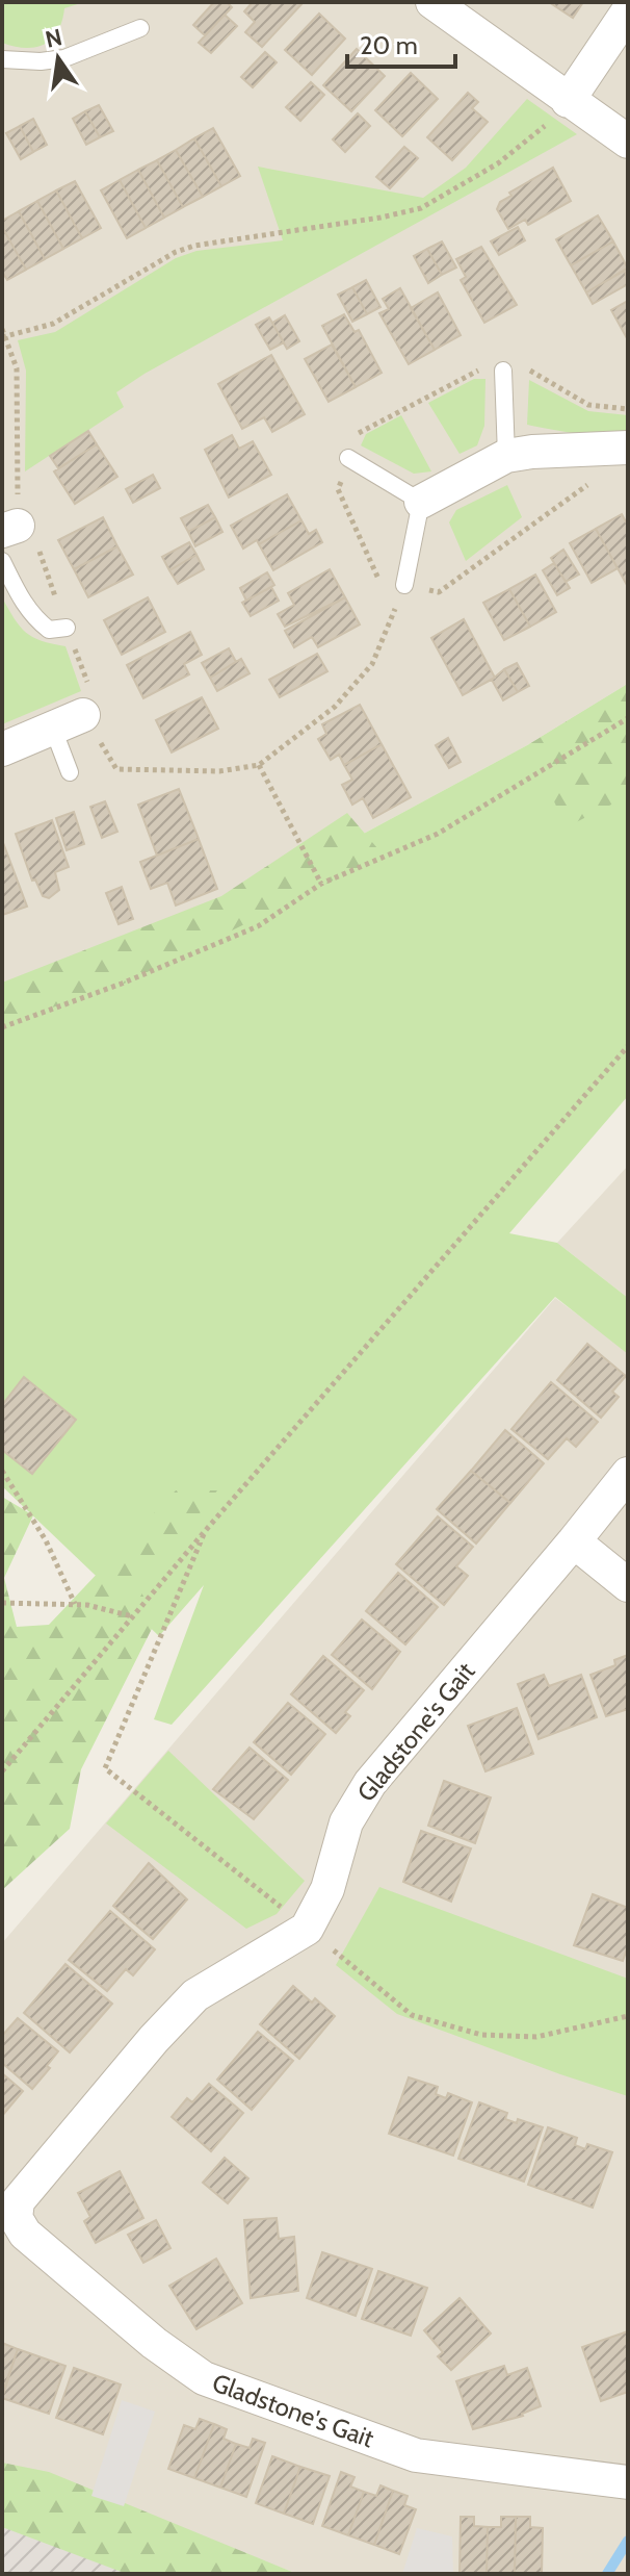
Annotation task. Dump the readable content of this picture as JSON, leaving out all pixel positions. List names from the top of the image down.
{
  "streets": {
    "street": ["Gladstone's Gait"]
  },
  "scale_bar": "20 m",
  "north": "top"
}
